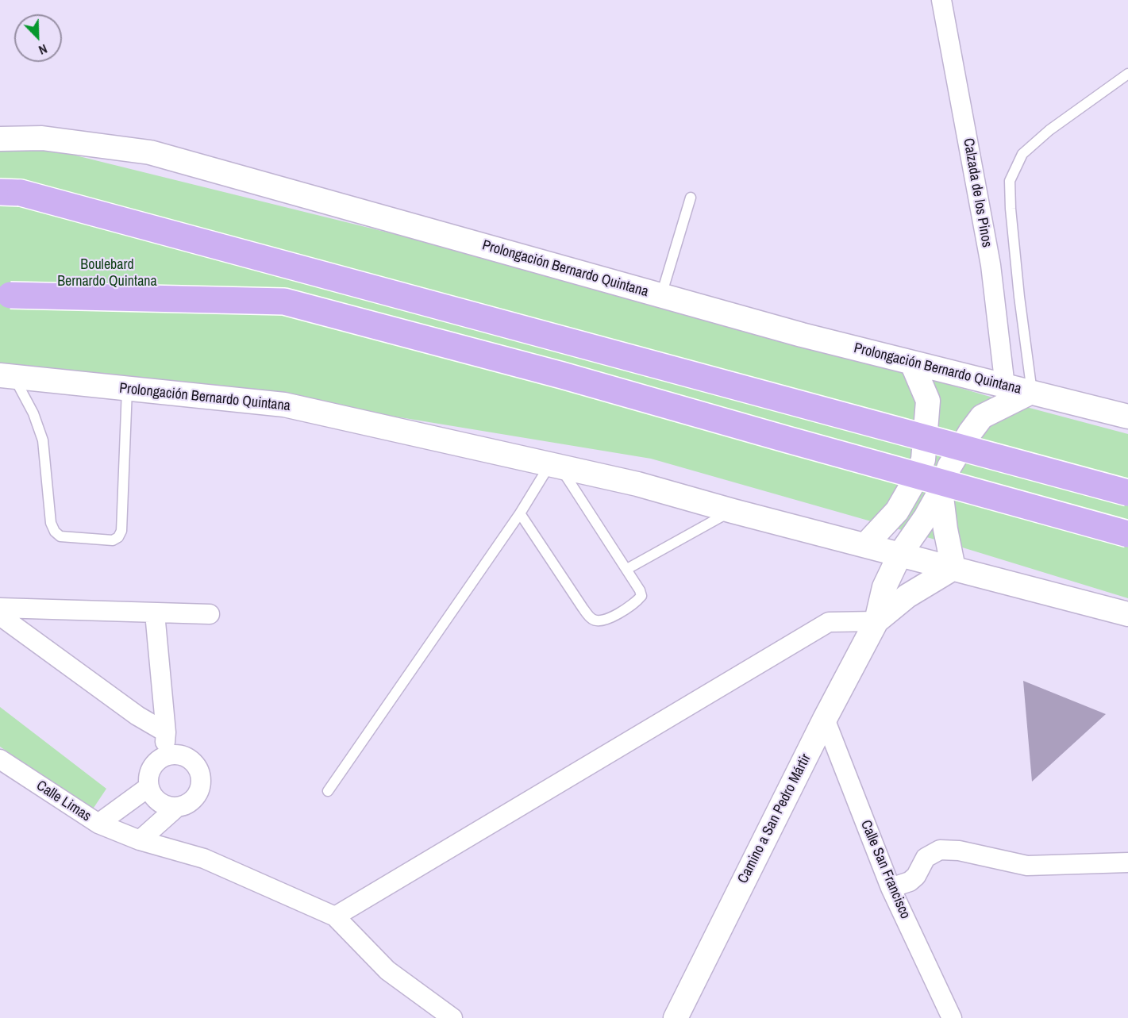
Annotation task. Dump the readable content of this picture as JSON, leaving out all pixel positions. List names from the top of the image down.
{
  "streets": {
    "street": [
      "Calzada de los Pinos",
      "Prolongación Bernardo Quintana",
      "Calle Limas",
      "Camino a San Pedro Mártir",
      "Calle San Francisco"
    ]
  },
  "crossings": [
    ["Calzada de los Pinos", "Prolongación Bernardo Quintana"],
    ["Prolongación Bernardo Quintana", "Camino a San Pedro Mártir"],
    ["Camino a San Pedro Mártir", "Calle San Francisco"]
  ],
  "parks": ["Boulebard Bernardo Quintana"],
  "north": "bottom right"
}
